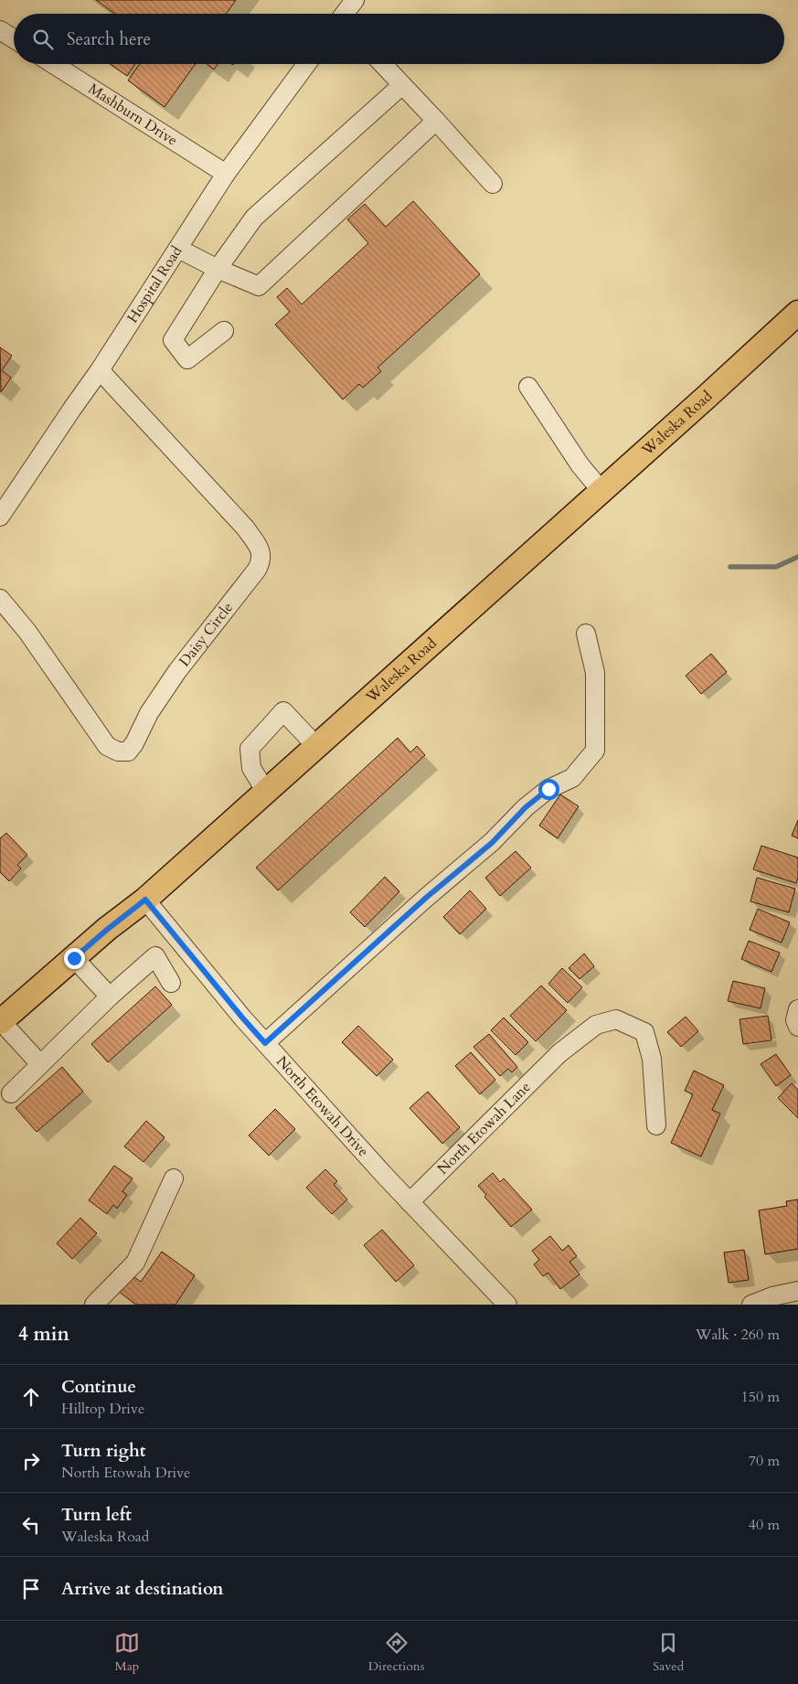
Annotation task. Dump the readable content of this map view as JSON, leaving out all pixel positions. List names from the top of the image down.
{
  "streets": {
    "main road": ["Waleska Road"],
    "street": [
      "Mashburn Drive",
      "Hospital Road",
      "Daisy Circle",
      "North Etowah Drive",
      "North Etowah Lane"
    ]
  },
  "crossings": [
    ["Mashburn Drive", "Hospital Road"],
    ["Hospital Road", "Daisy Circle"],
    ["Waleska Road", "North Etowah Drive"],
    ["North Etowah Drive", "North Etowah Lane"]
  ],
  "page": {
    "search": "Search here",
    "heading": ["4 min", "Walk · 260 m"],
    "list": [
      ["Continue", "Hilltop Drive", "150 m"],
      ["Turn right", "North Etowah Drive", "70 m"],
      ["Turn left", "Waleska Road", "40 m"],
      "Arrive at destination"
    ],
    "nav": ["Map", "Directions", "Saved"]
  }
}
